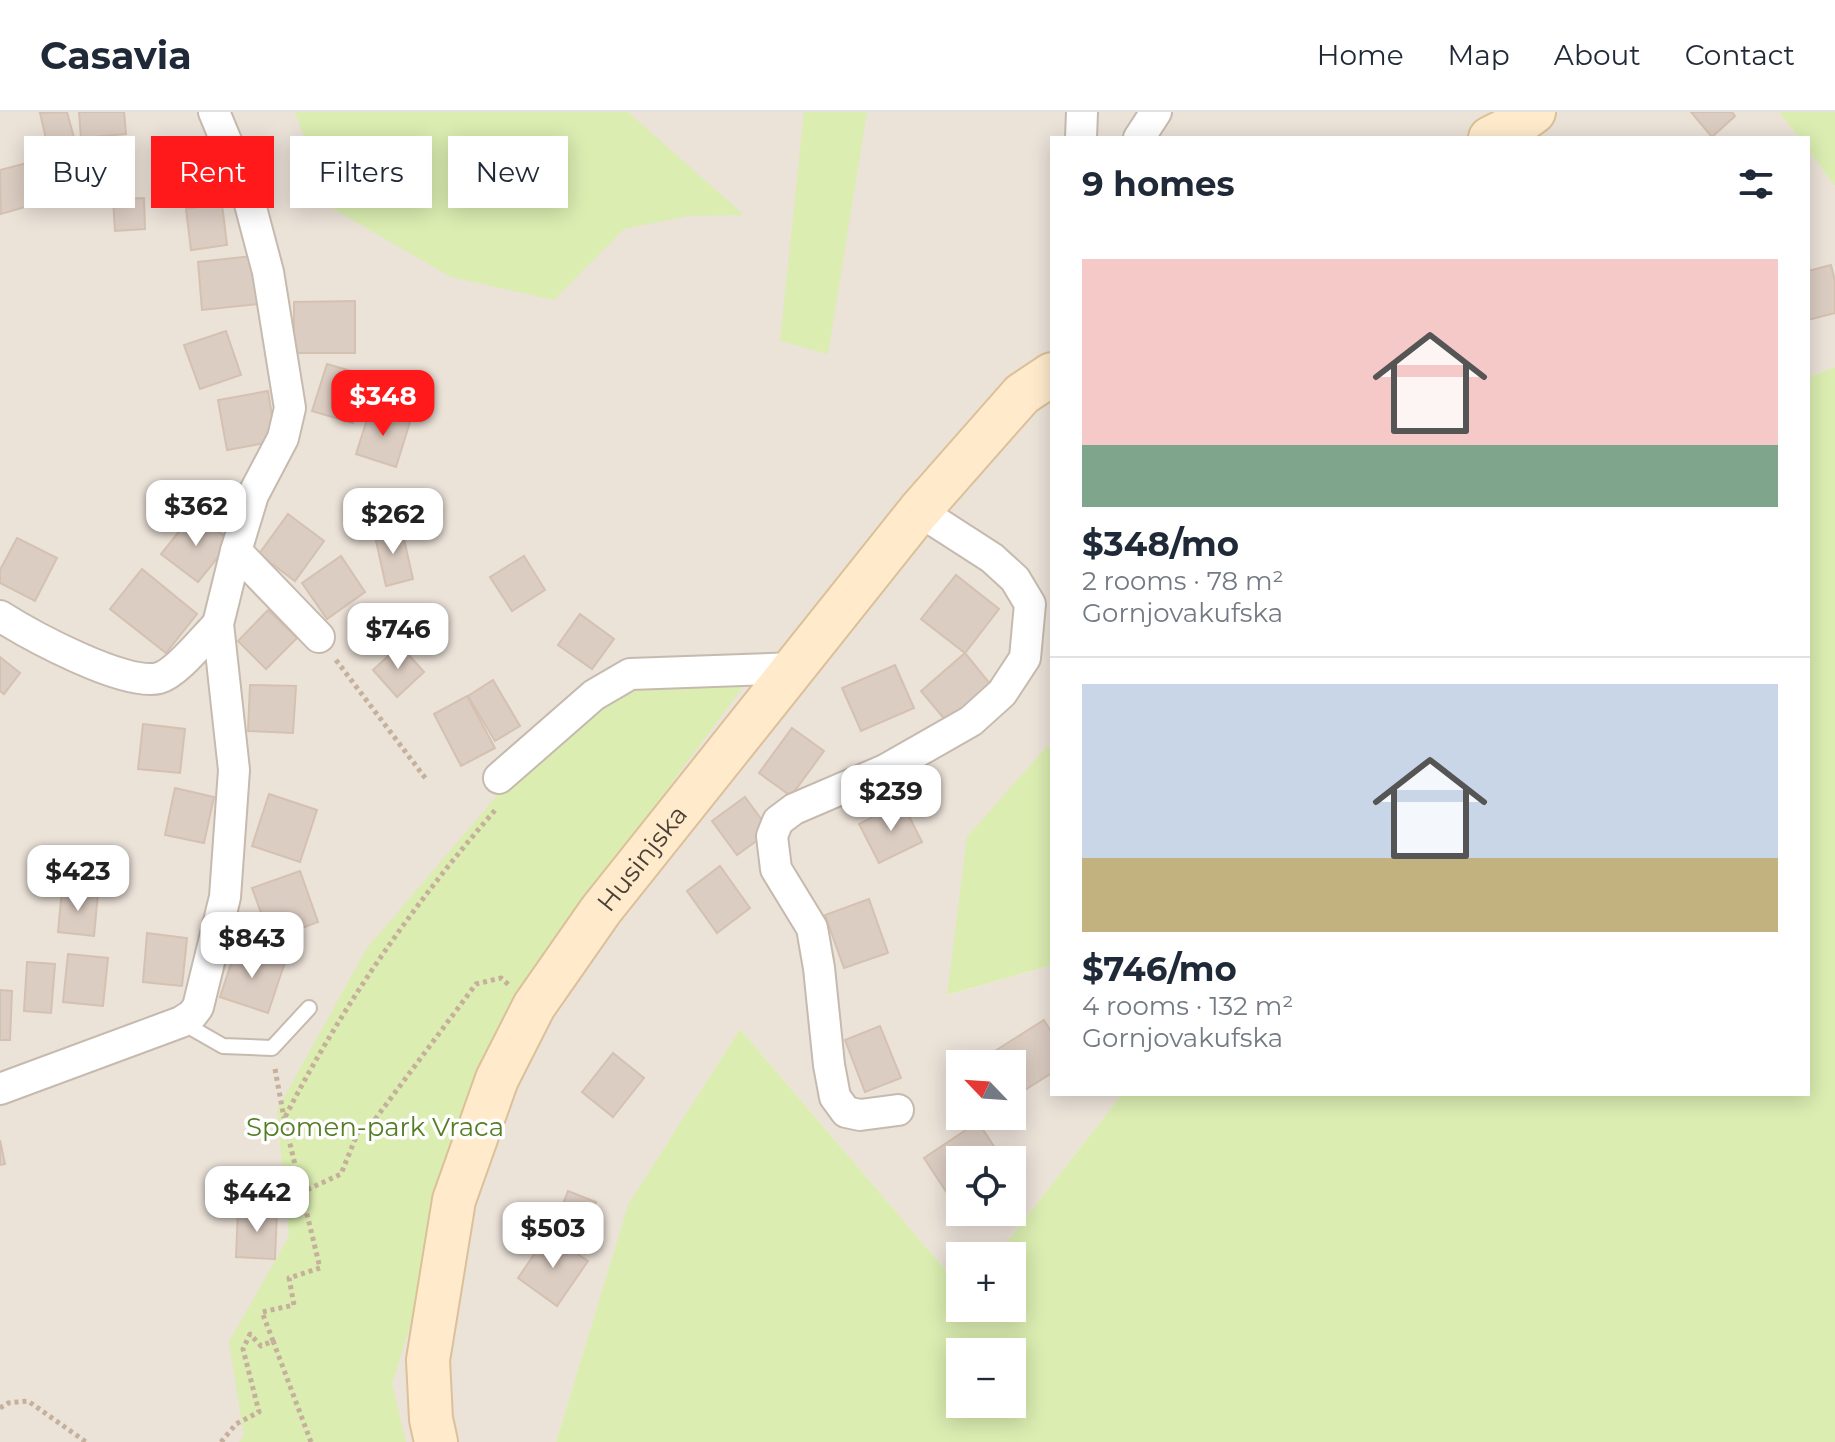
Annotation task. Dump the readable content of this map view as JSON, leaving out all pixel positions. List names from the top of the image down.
{
  "streets": {
    "main road": ["Husinjska"]
  },
  "parks": ["Spomen-park Vraca"],
  "north": "top left",
  "page": {
    "header": "Casavia",
    "nav": [
      "Home",
      "Map",
      "About",
      "Contact"
    ],
    "chip": [
      "Buy",
      "Rent",
      "Filters",
      "New"
    ],
    "heading": "9 homes",
    "list": [
      {
        "name": "$348/mo",
        "note": "2 rooms · 78 m² · Gornjovakufska"
      },
      {
        "name": "$746/mo",
        "note": "4 rooms · 132 m² · Gornjovakufska"
      }
    ],
    "price": [
      "$348",
      "$362",
      "$262",
      "$746",
      "$239",
      "$423",
      "$843",
      "$442",
      "$503"
    ],
    "map_buttons": ["+", "−"]
  }
}
